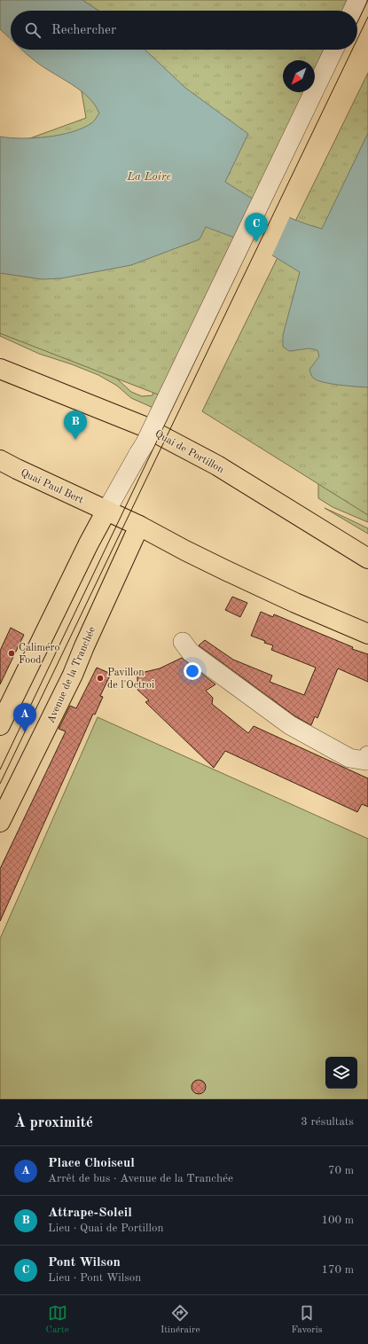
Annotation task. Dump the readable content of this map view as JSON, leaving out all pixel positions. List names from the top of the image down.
{
  "streets": {
    "main road": ["Quai de Portillon", "Quai Paul Bert", "Avenue de la Tranchée"]
  },
  "crossings": [
    ["Quai Paul Bert", "Avenue de la Tranchée"]
  ],
  "water": ["La Loire"],
  "places": ["Caliméro Food", "Pavillon de l'Octroi"],
  "north": "bottom left",
  "page": {
    "search": "Rechercher",
    "pins": ["C", "B", "A"],
    "heading": ["À proximité", "3 résultats"],
    "list": [
      {
        "mark": "A",
        "name": "Place Choiseul",
        "note": "Arrêt de bus · Avenue de la Tranchée",
        "value": "70 m"
      },
      {
        "mark": "B",
        "name": "Attrape-Soleil",
        "note": "Lieu · Quai de Portillon",
        "value": "100 m"
      },
      {
        "mark": "C",
        "name": "Pont Wilson",
        "note": "Lieu · Pont Wilson",
        "value": "170 m"
      }
    ],
    "nav": ["Carte", "Itinéraire", "Favoris"]
  }
}
